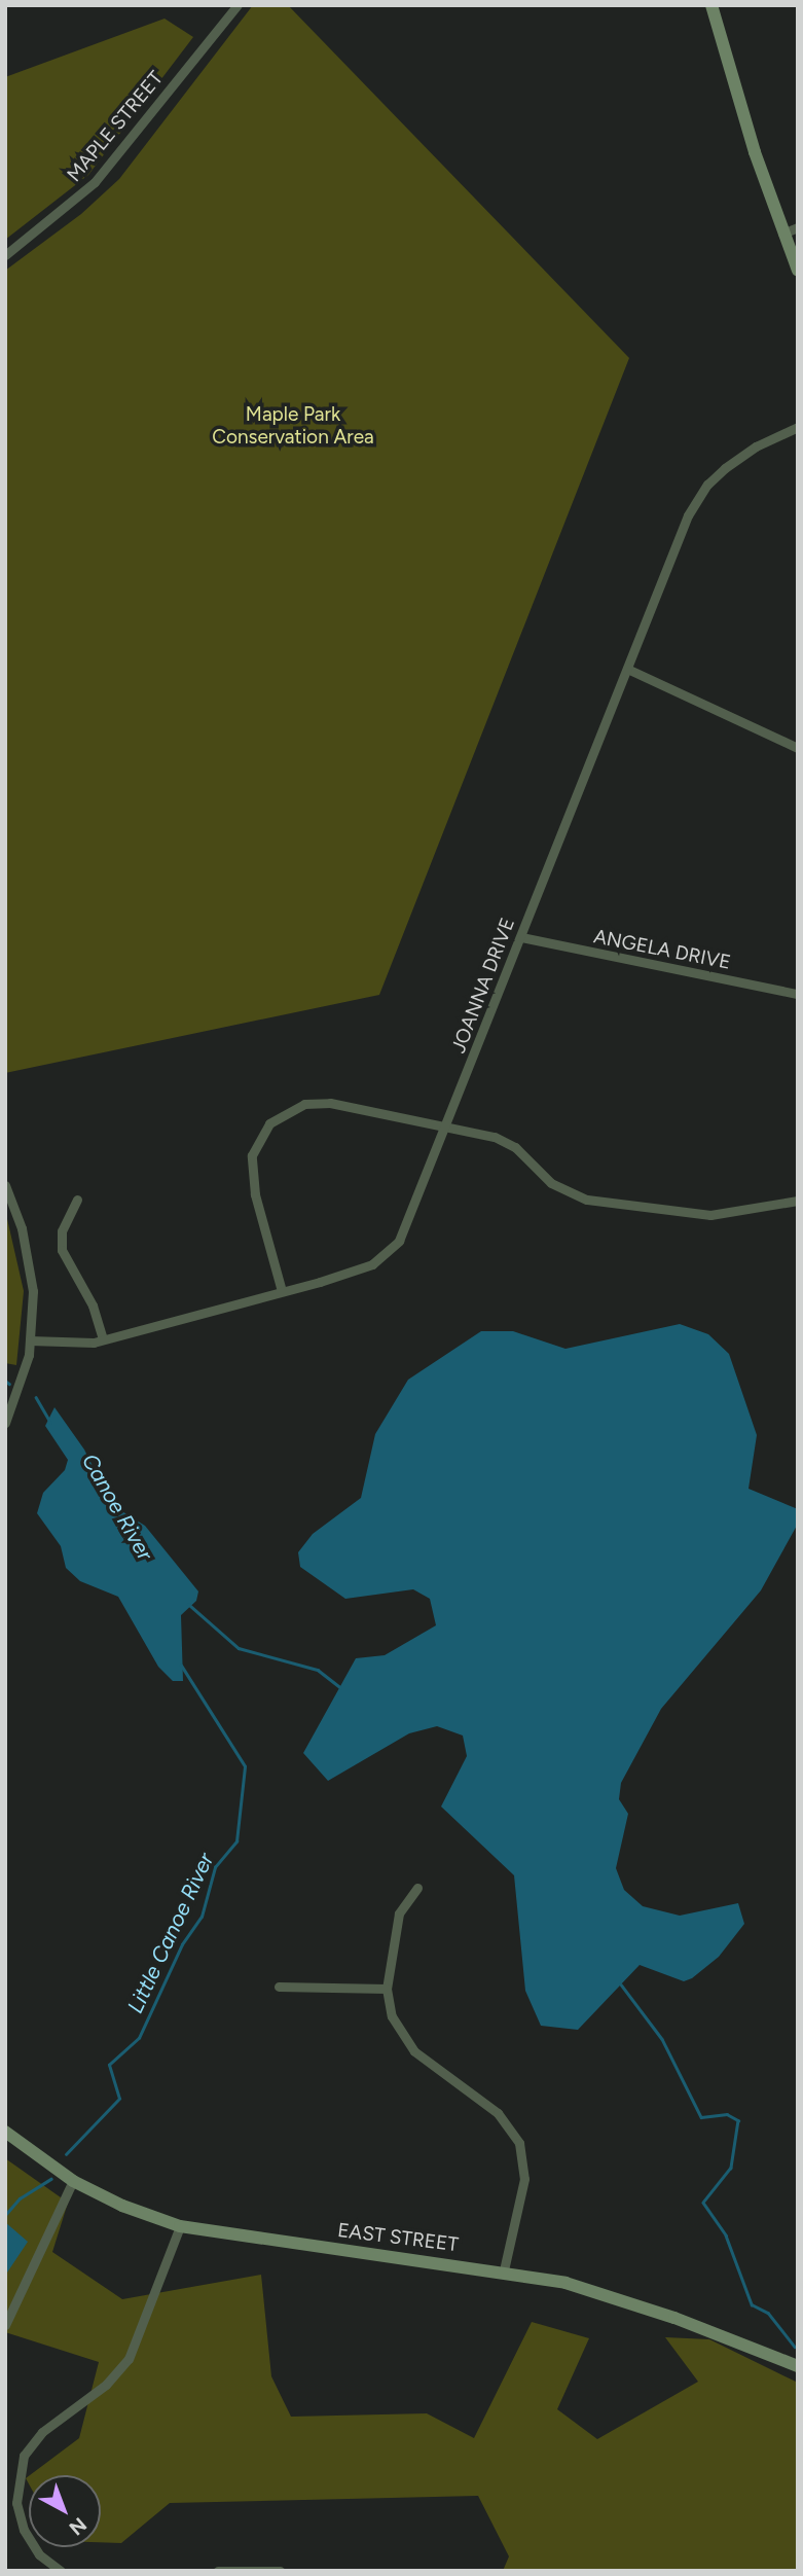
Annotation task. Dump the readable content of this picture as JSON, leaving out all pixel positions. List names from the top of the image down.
{
  "streets": {
    "street": [
      "MAPLE STREET",
      "ANGELA DRIVE",
      "JOANNA DRIVE",
      "EAST STREET"
    ]
  },
  "crossings": [
    ["ANGELA DRIVE", "JOANNA DRIVE"]
  ],
  "water": ["Canoe River", "Little Canoe River"],
  "parks": ["Maple Park Conservation Area"],
  "north": "bottom right"
}
